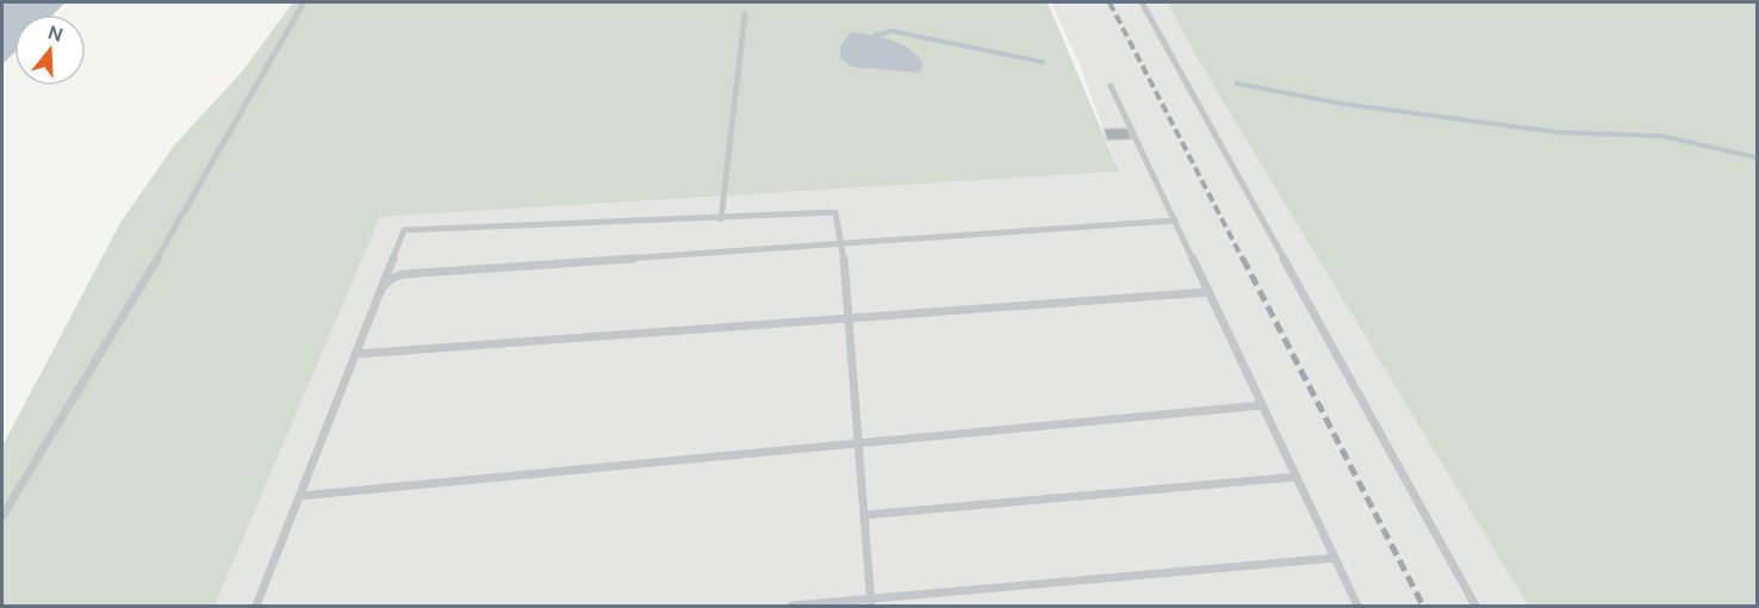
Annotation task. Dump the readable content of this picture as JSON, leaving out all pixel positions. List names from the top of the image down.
{
  "north": "top"
}
